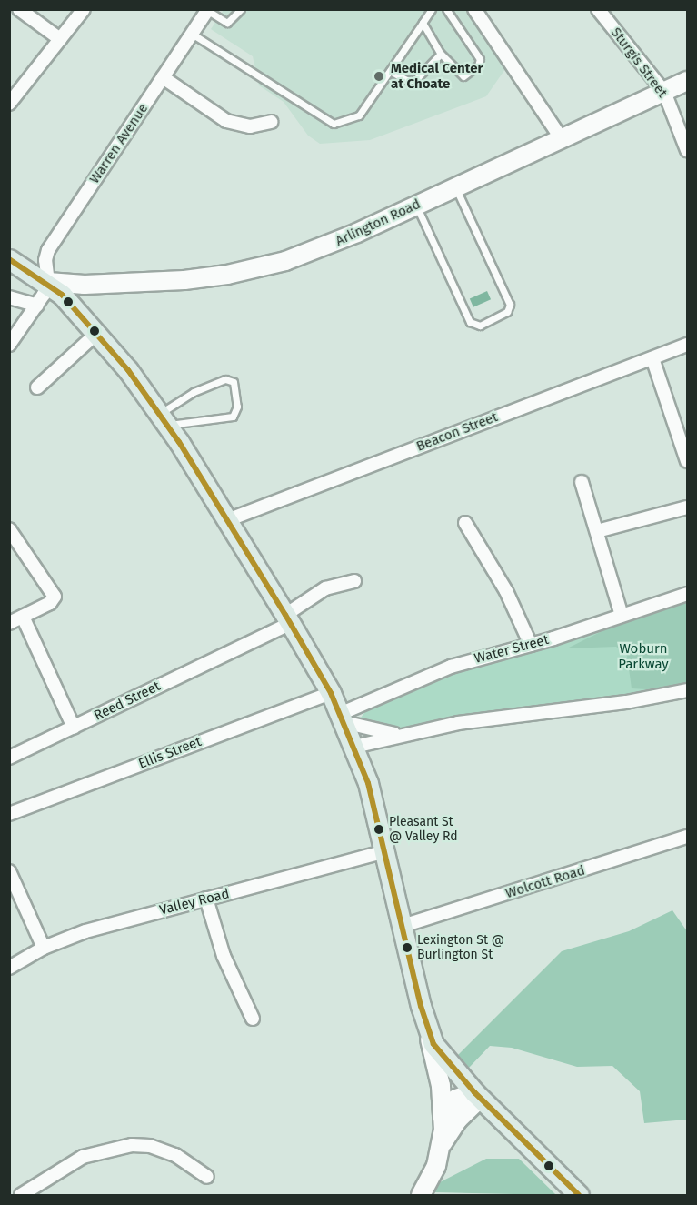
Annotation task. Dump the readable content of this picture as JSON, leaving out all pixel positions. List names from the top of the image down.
{
  "streets": {
    "street": [
      "Sturgis Street",
      "Warren Avenue",
      "Arlington Road",
      "Beacon Street",
      "Water Street",
      "Reed Street",
      "Ellis Street",
      "Wolcott Road",
      "Valley Road"
    ]
  },
  "crossings": [
    ["Sturgis Street", "Arlington Road"],
    ["Warren Avenue", "Arlington Road"]
  ],
  "parks": ["Woburn Parkway"],
  "places": ["Medical Center at Choate", "Pleasant St @ Valley Rd", "Lexington St @ Burlington St"]
}
